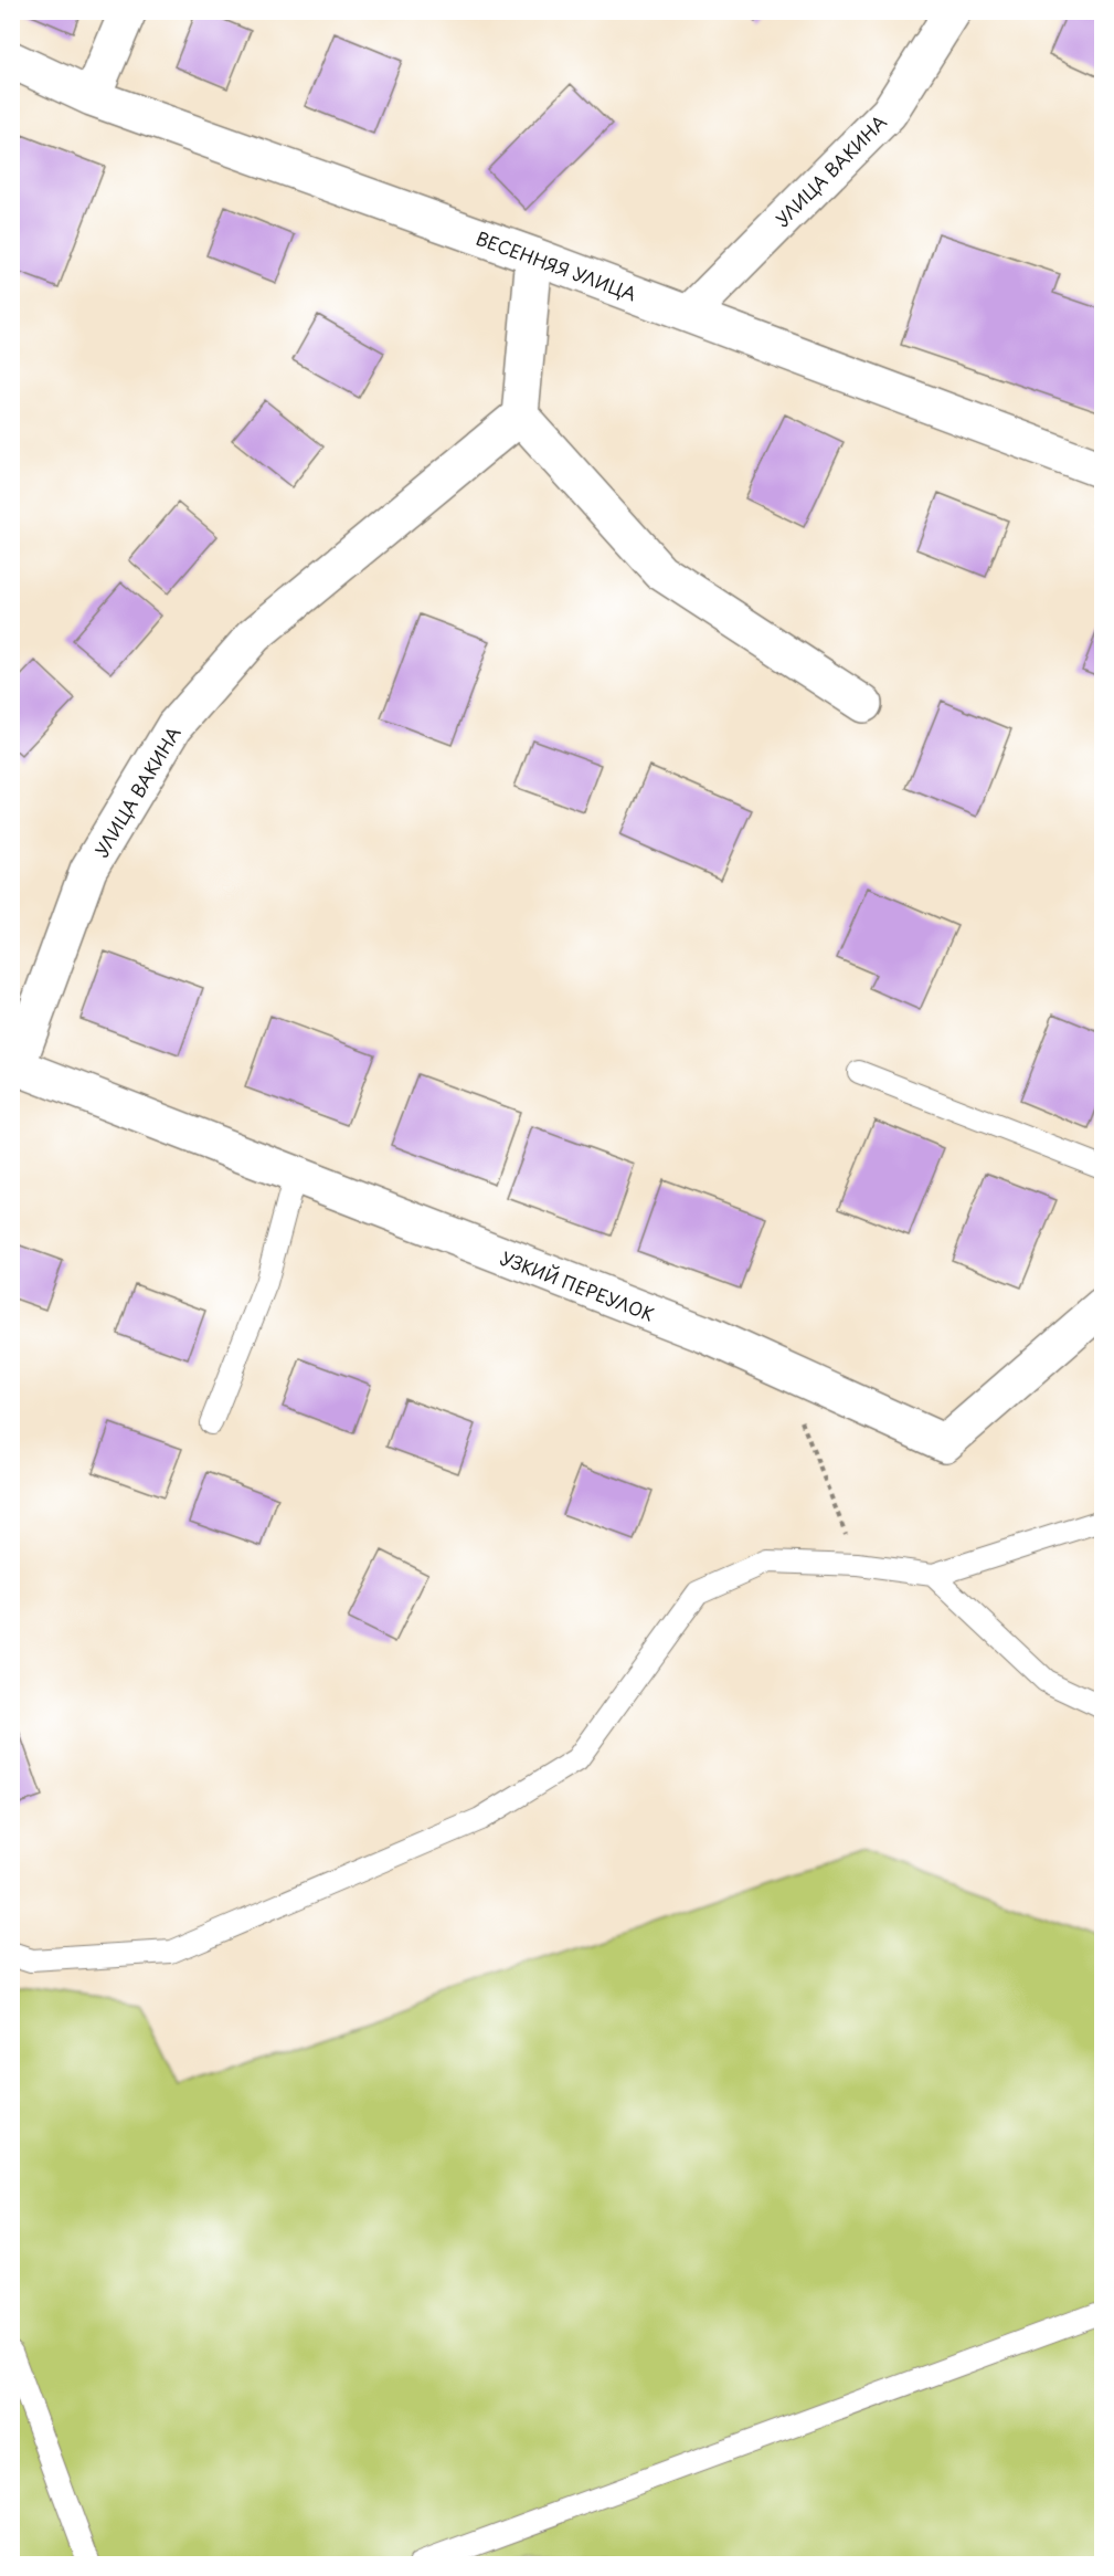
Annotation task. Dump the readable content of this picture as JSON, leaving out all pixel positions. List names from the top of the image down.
{
  "streets": {
    "street": ["УЛИЦА ВАКИНА", "ВЕСЕННЯЯ УЛИЦА", "УЗКИЙ ПЕРЕУЛОК"]
  },
  "crossings": [
    ["УЛИЦА ВАКИНА", "ВЕСЕННЯЯ УЛИЦА"],
    ["УЛИЦА ВАКИНА", "УЗКИЙ ПЕРЕУЛОК"]
  ]
}
